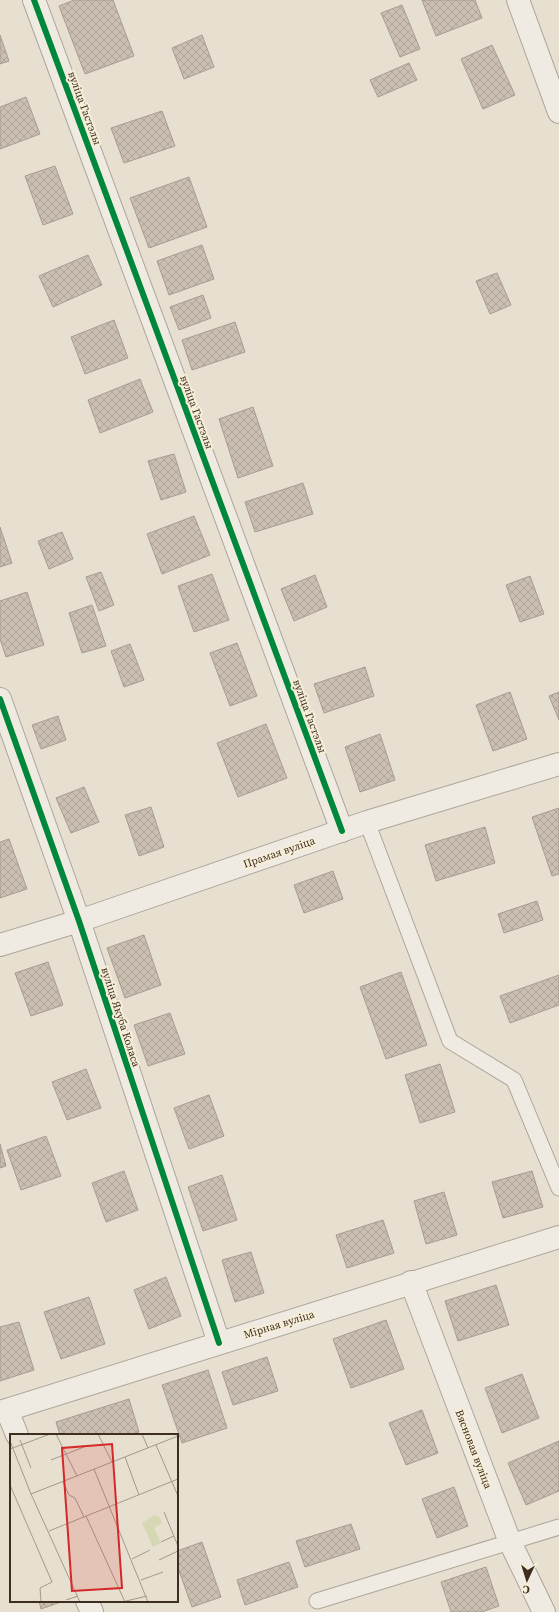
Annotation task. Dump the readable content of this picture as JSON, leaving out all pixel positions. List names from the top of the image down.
{
  "streets": {
    "street": [
      "вуліца Гастэлы",
      "Прамая вуліца",
      "вуліца Якуба Коласа",
      "Мірная вуліца",
      "Вясновая вуліца"
    ]
  },
  "crossings": [
    ["вуліца Гастэлы", "Прамая вуліца"],
    ["Прамая вуліца", "вуліца Якуба Коласа"],
    ["вуліца Якуба Коласа", "Мірная вуліца"],
    ["Мірная вуліца", "Вясновая вуліца"]
  ],
  "north": "bottom"
}
